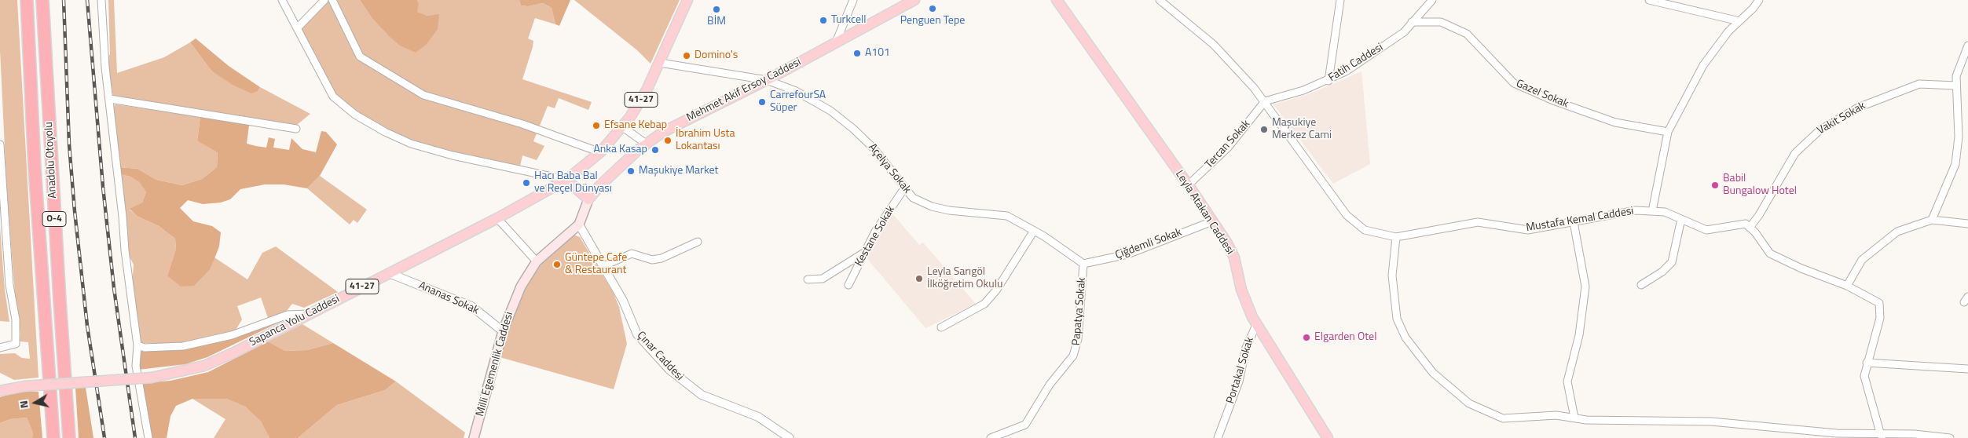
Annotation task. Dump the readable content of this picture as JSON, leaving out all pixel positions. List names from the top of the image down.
{
  "streets": {
    "highway": ["Anadolu Otoyolu", "O-4"],
    "main road": [
      "Mehmet Akif Ersoy Caddesi",
      "41-27",
      "Leyla Atakan Caddesi",
      "Sapanca Yolu Caddesi",
      "Milli Egemenlik Caddesi"
    ],
    "street": [
      "Fatih Caddesi",
      "Gazel Sokak",
      "Vakit Sokak",
      "Tercan Sokak",
      "Açelya Sokak",
      "Mustafa Kemal Caddesi",
      "Kestane Sokak",
      "Çiğdemli Sokak",
      "Ananas Sokak",
      "Papatya Sokak",
      "Çınar Caddesi",
      "Portakal Sokak"
    ]
  },
  "crossings": [
    ["Fatih Caddesi", "Gazel Sokak"],
    ["Fatih Caddesi", "Tercan Sokak"],
    ["Fatih Caddesi", "Mustafa Kemal Caddesi"],
    ["Mehmet Akif Ersoy Caddesi", "Açelya Sokak"],
    ["41-27", "Açelya Sokak"],
    ["41-27", "Sapanca Yolu Caddesi"],
    ["Vakit Sokak", "Mustafa Kemal Caddesi"],
    ["Tercan Sokak", "Leyla Atakan Caddesi"],
    ["Tercan Sokak", "Mustafa Kemal Caddesi"],
    ["Açelya Sokak", "Kestane Sokak"],
    ["Açelya Sokak", "Çiğdemli Sokak"],
    ["Açelya Sokak", "Papatya Sokak"],
    ["Leyla Atakan Caddesi", "Çiğdemli Sokak"],
    ["Leyla Atakan Caddesi", "Portakal Sokak"],
    ["Çiğdemli Sokak", "Papatya Sokak"],
    ["Ananas Sokak", "Sapanca Yolu Caddesi"],
    ["Ananas Sokak", "Milli Egemenlik Caddesi"],
    ["Çınar Caddesi", "Milli Egemenlik Caddesi"]
  ],
  "places": [
    "Penguen Tepe",
    "BİM",
    "Turkcell",
    "A101",
    "Domino's",
    "CarrefourSA Süper",
    "Efsane Kebap",
    "Maşukiye Merkez Cami",
    "İbrahim Usta Lokantası",
    "Anka Kasap",
    "Maşukiye Market",
    "Hacı Baba Bal ve Reçel Dünyası",
    "Babil Bungalow Hotel",
    "Güntepe Cafe & Restaurant",
    "Leyla Sarıgöl İlköğretim Okulu",
    "Elgarden Otel"
  ],
  "north": "left"
}
